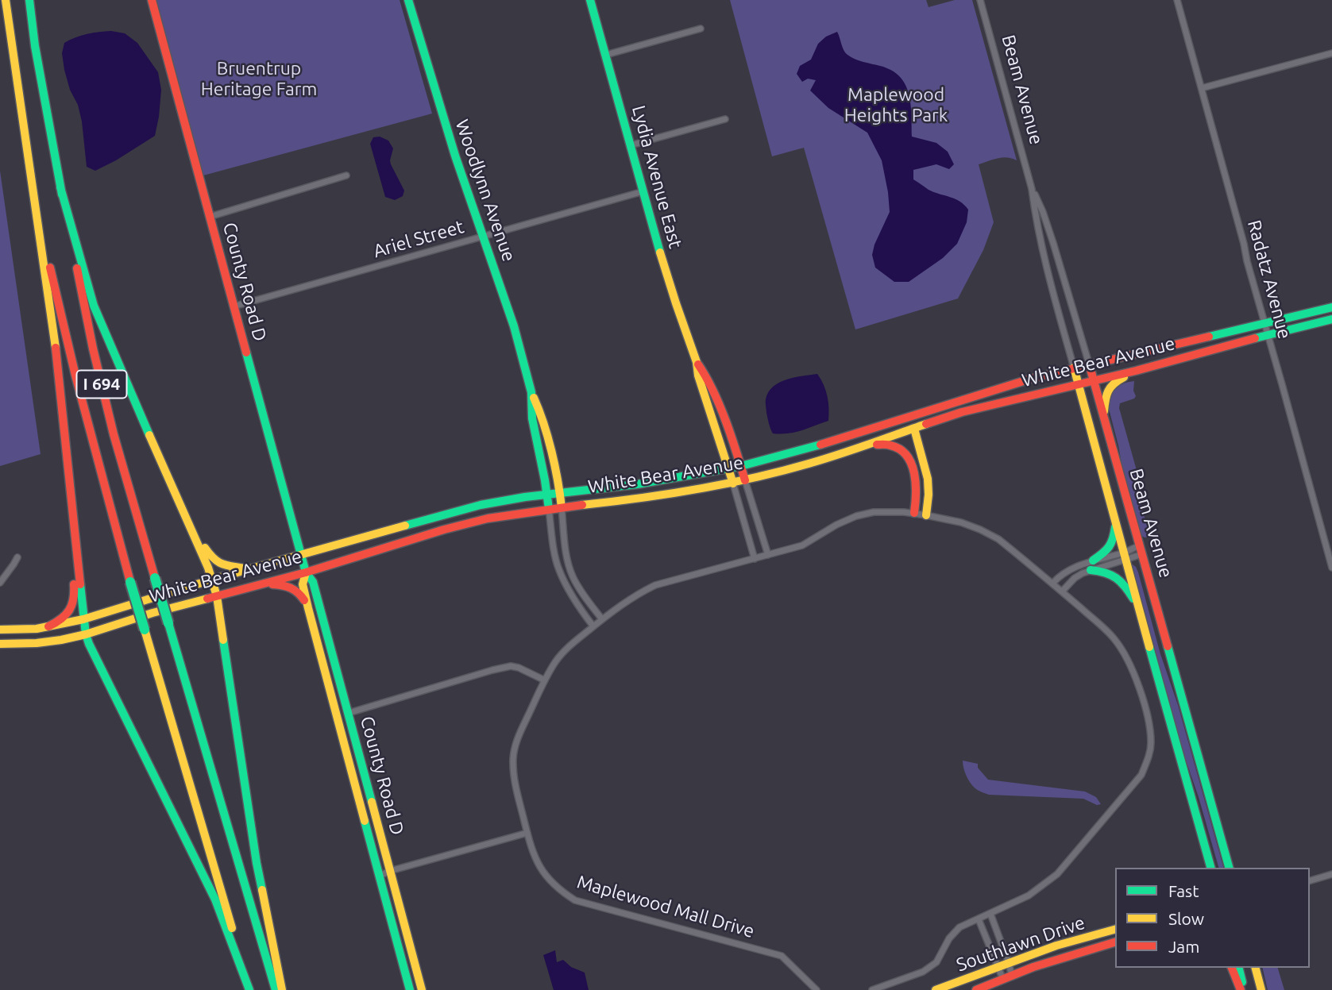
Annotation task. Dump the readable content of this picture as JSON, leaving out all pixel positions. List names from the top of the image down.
{
  "streets": {
    "main road": [
      "Beam Avenue",
      "Lydia Avenue East",
      "Woodlynn Avenue",
      "County Road D",
      "White Bear Avenue",
      "I 694",
      "Southlawn Drive"
    ],
    "street": ["Ariel Street", "Radatz Avenue", "Maplewood Mall Drive"]
  },
  "crossings": [
    ["Beam Avenue", "White Bear Avenue"],
    ["Lydia Avenue East", "Ariel Street"],
    ["Lydia Avenue East", "White Bear Avenue"],
    ["Woodlynn Avenue", "Ariel Street"],
    ["Woodlynn Avenue", "White Bear Avenue"],
    ["Ariel Street", "County Road D"],
    ["Radatz Avenue", "White Bear Avenue"],
    ["County Road D", "White Bear Avenue"]
  ],
  "parks": ["Bruentrup Heritage Farm", "Maplewood Heights Park"],
  "legend": ["Fast", "Slow", "Jam"]
}
